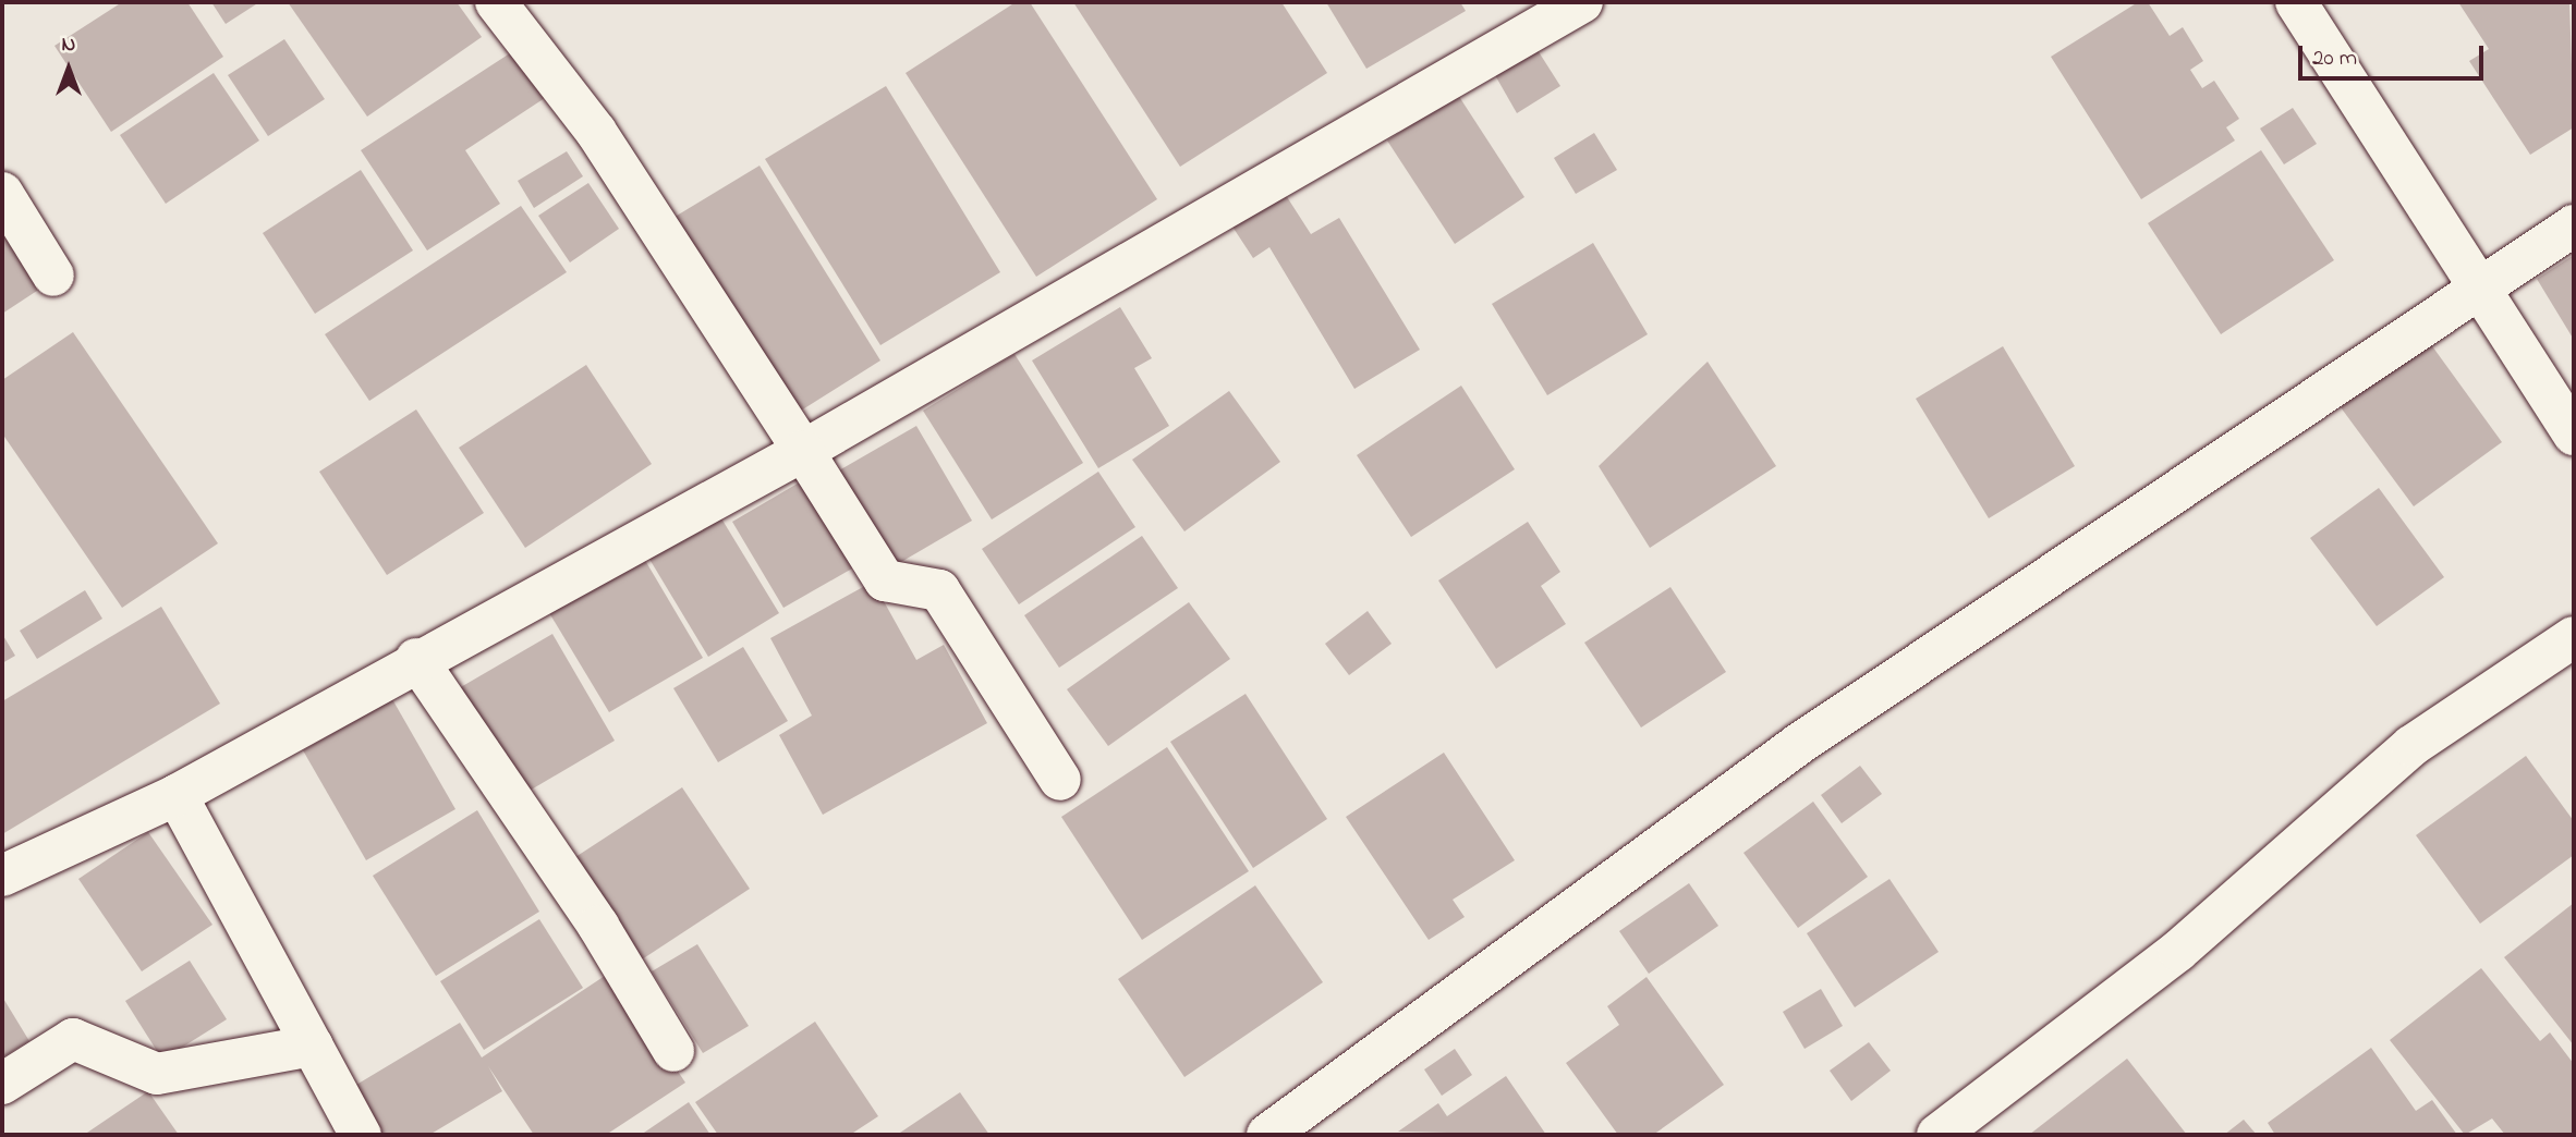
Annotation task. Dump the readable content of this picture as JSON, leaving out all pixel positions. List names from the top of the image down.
{
  "scale_bar": "20 m",
  "north": "top"
}
